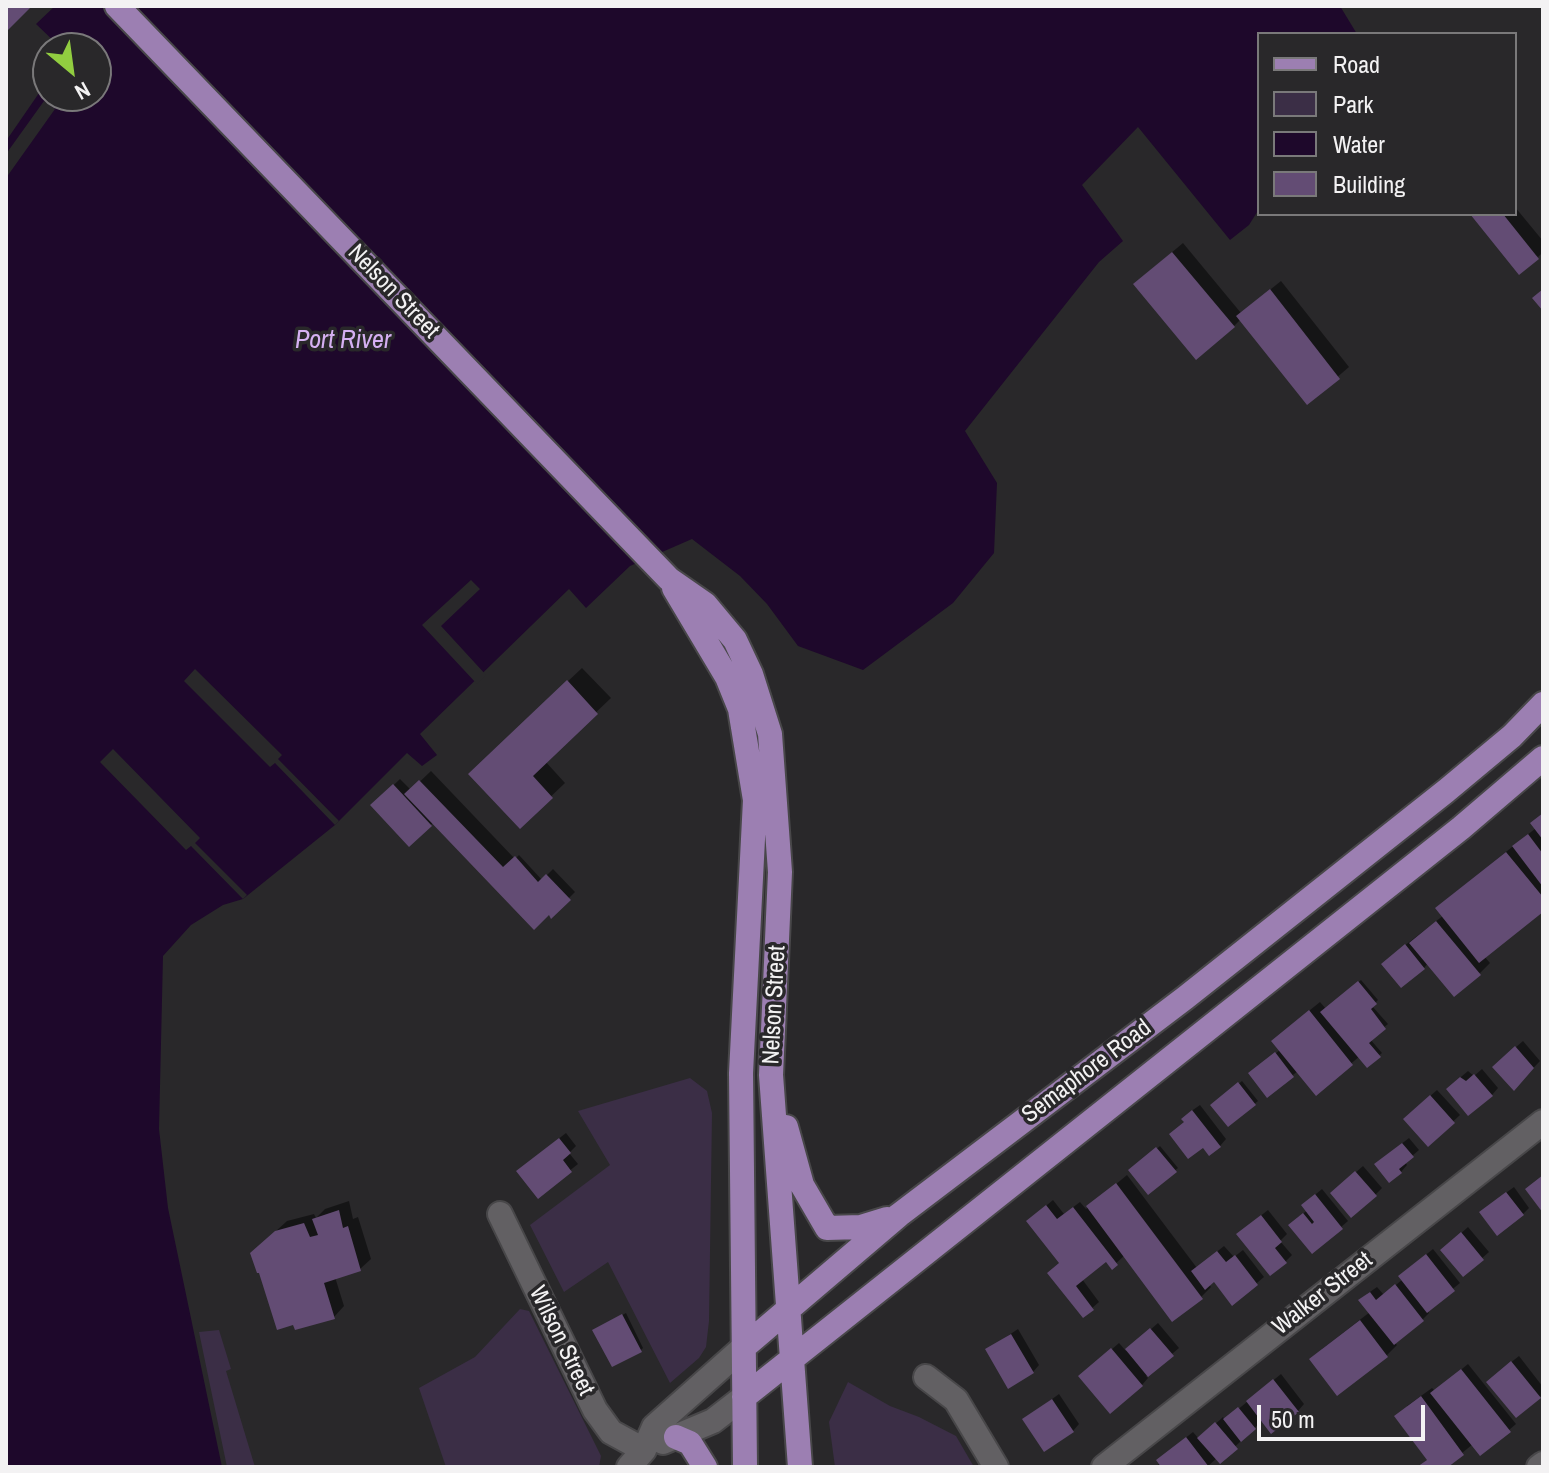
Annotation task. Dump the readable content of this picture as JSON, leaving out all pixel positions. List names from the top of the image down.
{
  "streets": {
    "main road": ["Nelson Street", "Semaphore Road"],
    "street": ["Walker Street", "Wilson Street"]
  },
  "crossings": [
    ["Nelson Street", "Semaphore Road"],
    ["Semaphore Road", "Wilson Street"]
  ],
  "water": ["Port River"],
  "legend": [
    "Road",
    "Park",
    "Water",
    "Building"
  ],
  "scale_bar": "50 m",
  "north": "bottom right"
}
